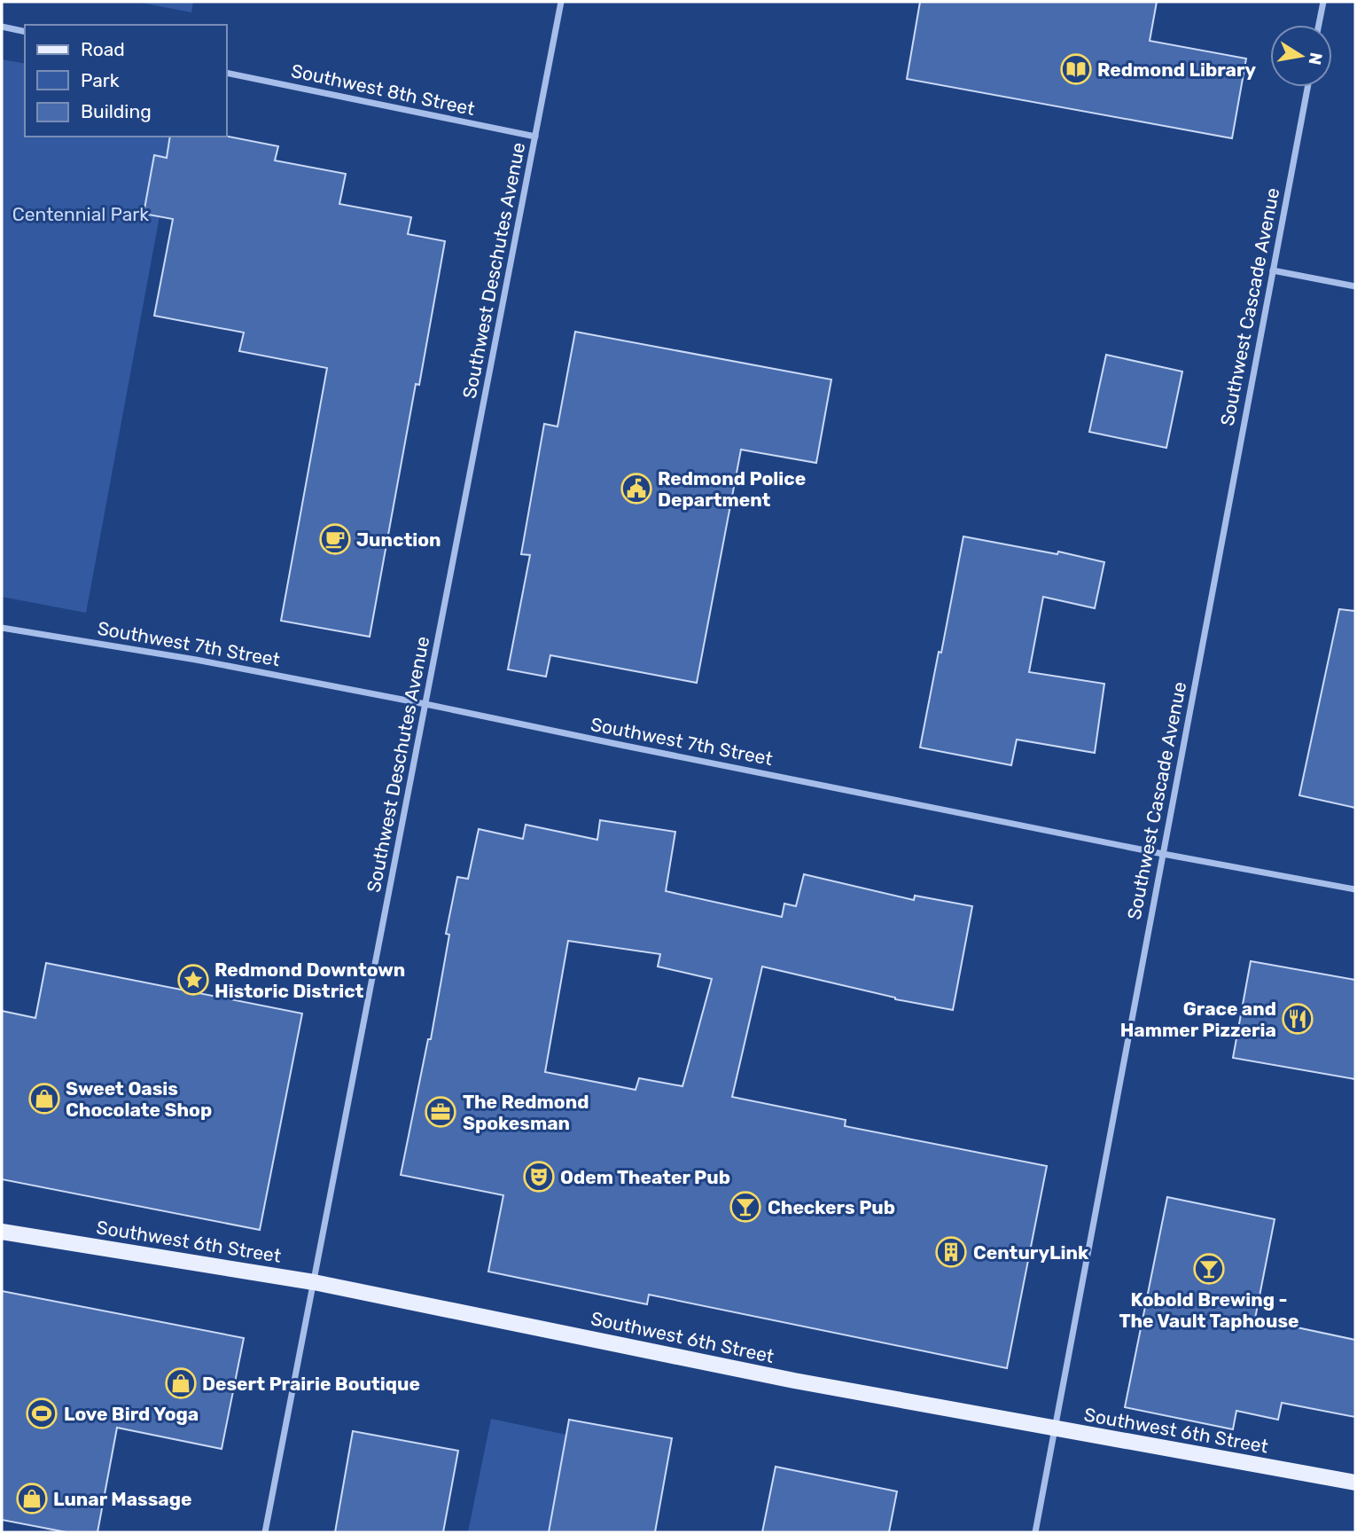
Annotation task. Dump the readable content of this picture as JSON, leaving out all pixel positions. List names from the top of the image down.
{
  "streets": {
    "main road": ["Southwest 6th Street"],
    "street": [
      "Southwest 8th Street",
      "Southwest Deschutes Avenue",
      "Southwest Cascade Avenue",
      "Southwest 7th Street"
    ]
  },
  "crossings": [
    ["Southwest 8th Street", "Southwest Deschutes Avenue"],
    ["Southwest Deschutes Avenue", "Southwest 7th Street"],
    ["Southwest Deschutes Avenue", "Southwest 6th Street"],
    ["Southwest Cascade Avenue", "Southwest 7th Street"],
    ["Southwest Cascade Avenue", "Southwest 6th Street"]
  ],
  "parks": ["Centennial Park"],
  "places": {
    "library": ["Redmond Library"],
    "public building": ["Redmond Police Department"],
    "cafe": ["Junction"],
    "place": ["Redmond Downtown Historic District"],
    "restaurant": ["Grace and Hammer Pizzeria"],
    "shop": ["Sweet Oasis Chocolate Shop", "Desert Prairie Boutique", "Lunar Massage"],
    "office": ["The Redmond Spokesman"],
    "theatre": ["Odem Theater Pub"],
    "bar": ["Checkers Pub", "Kobold Brewing - The Vault Taphouse"],
    "building": ["CenturyLink"],
    "sports": ["Love Bird Yoga"]
  },
  "legend": ["Road", "Park", "Building"],
  "north": "right"
}
